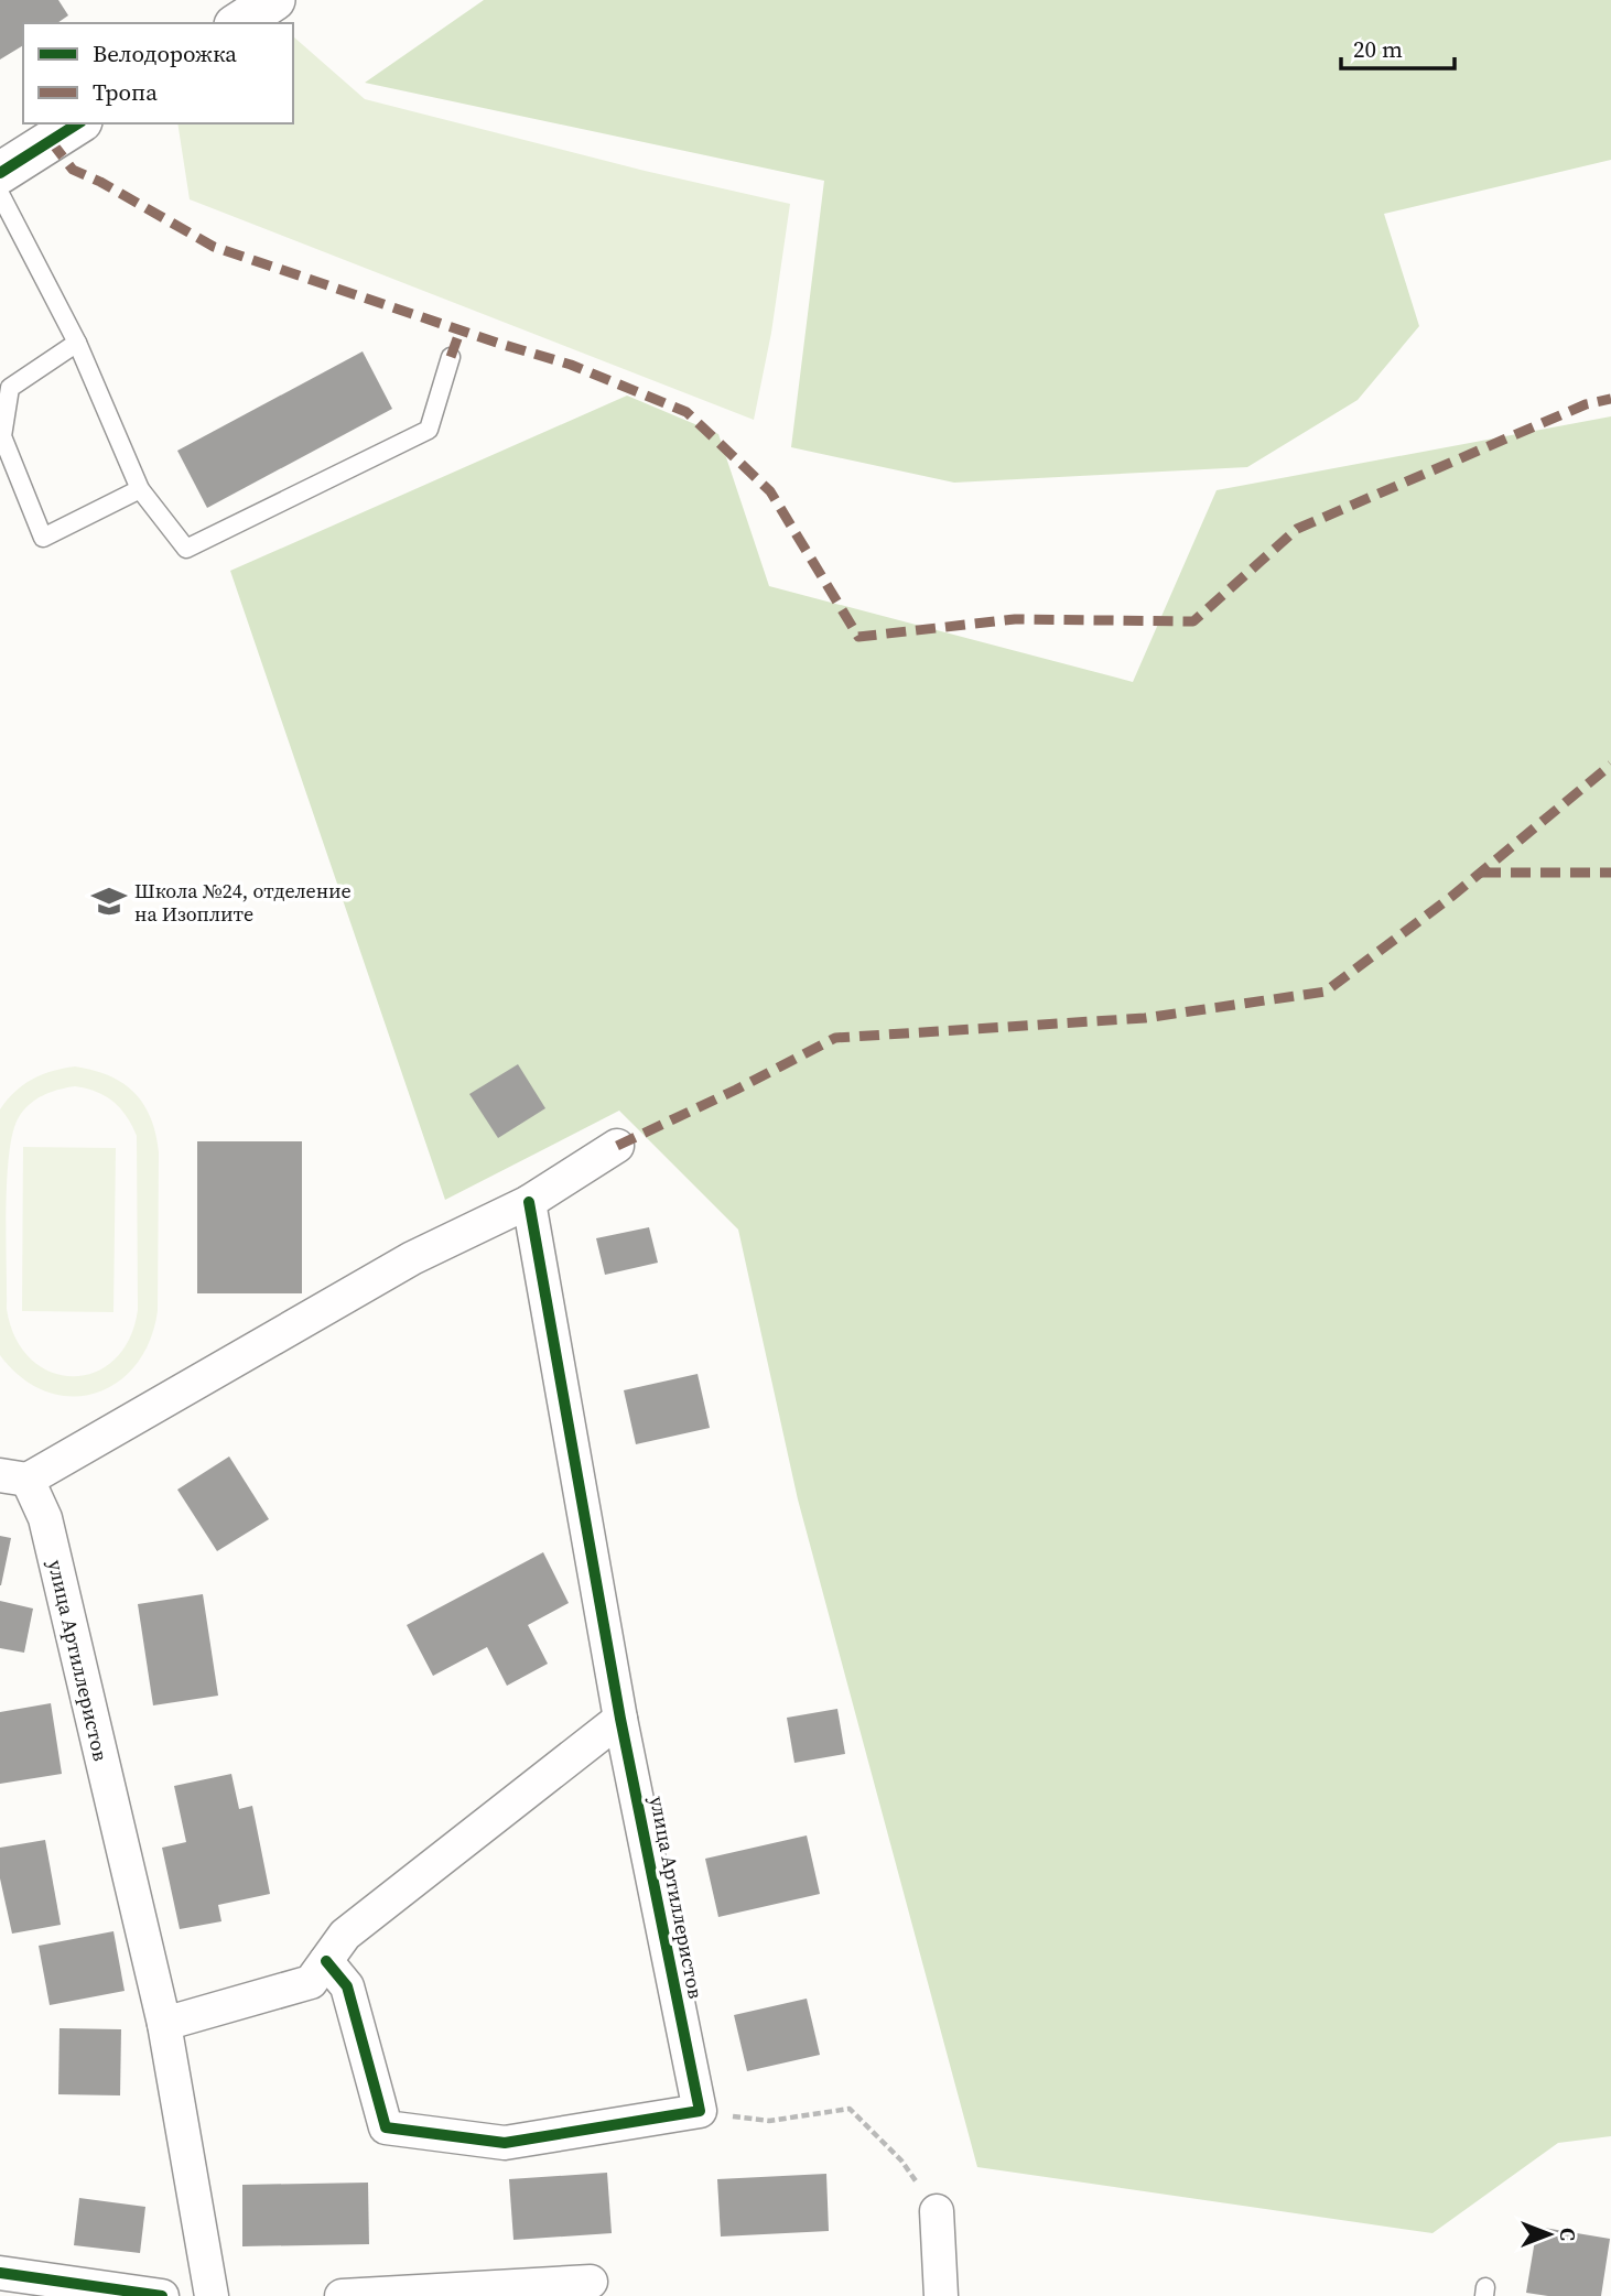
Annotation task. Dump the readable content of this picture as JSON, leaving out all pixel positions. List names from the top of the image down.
{
  "streets": {
    "street": ["улица Артиллеристов"]
  },
  "places": {
    "school or university": ["Школа №24, отделение на Изоплите"]
  },
  "legend": ["Велодорожка", "Тропа"],
  "scale_bar": "20 m",
  "north": "right"
}
